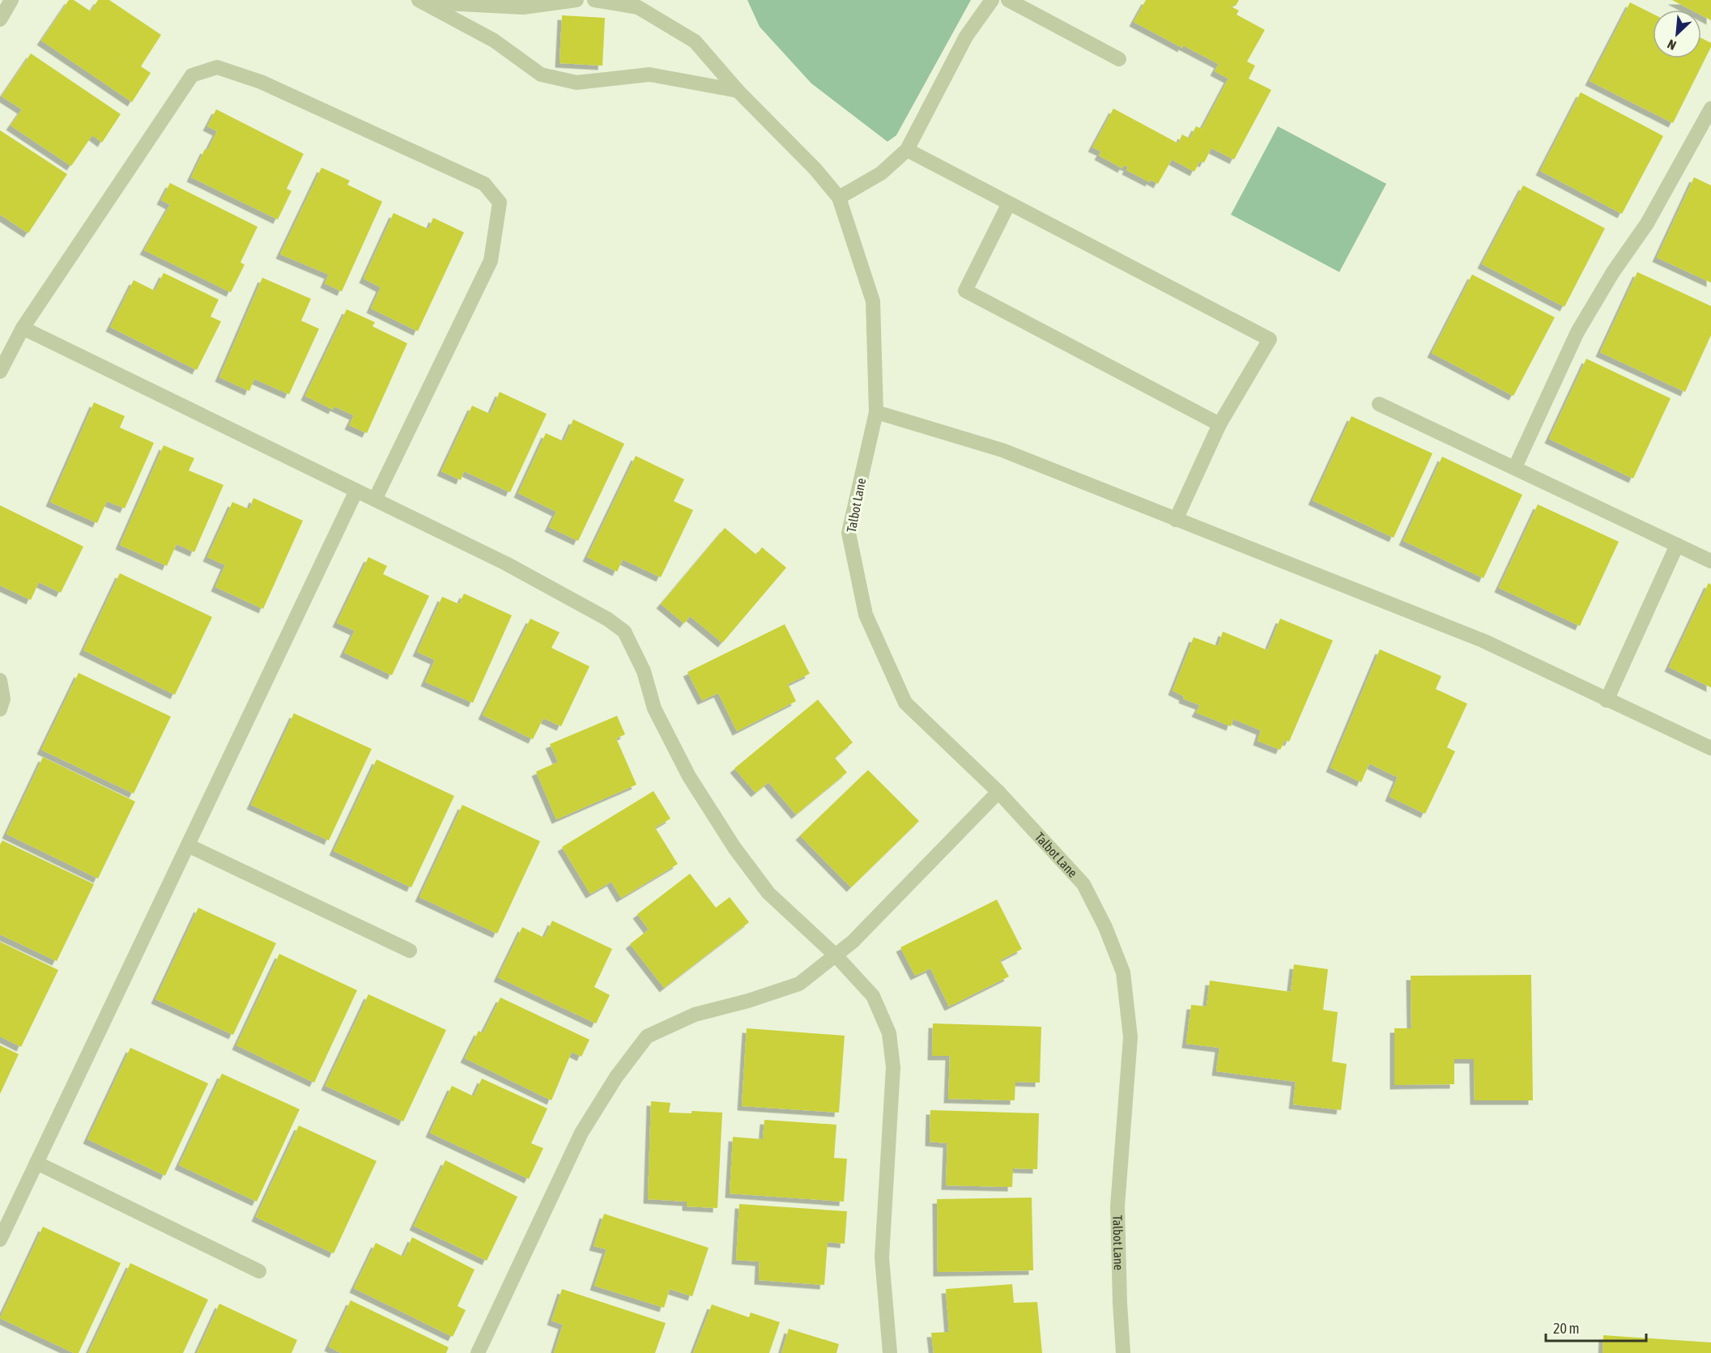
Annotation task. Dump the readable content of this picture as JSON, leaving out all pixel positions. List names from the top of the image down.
{
  "streets": {
    "street": ["Talbot Lane"]
  },
  "scale_bar": "20 m",
  "north": "bottom left"
}
